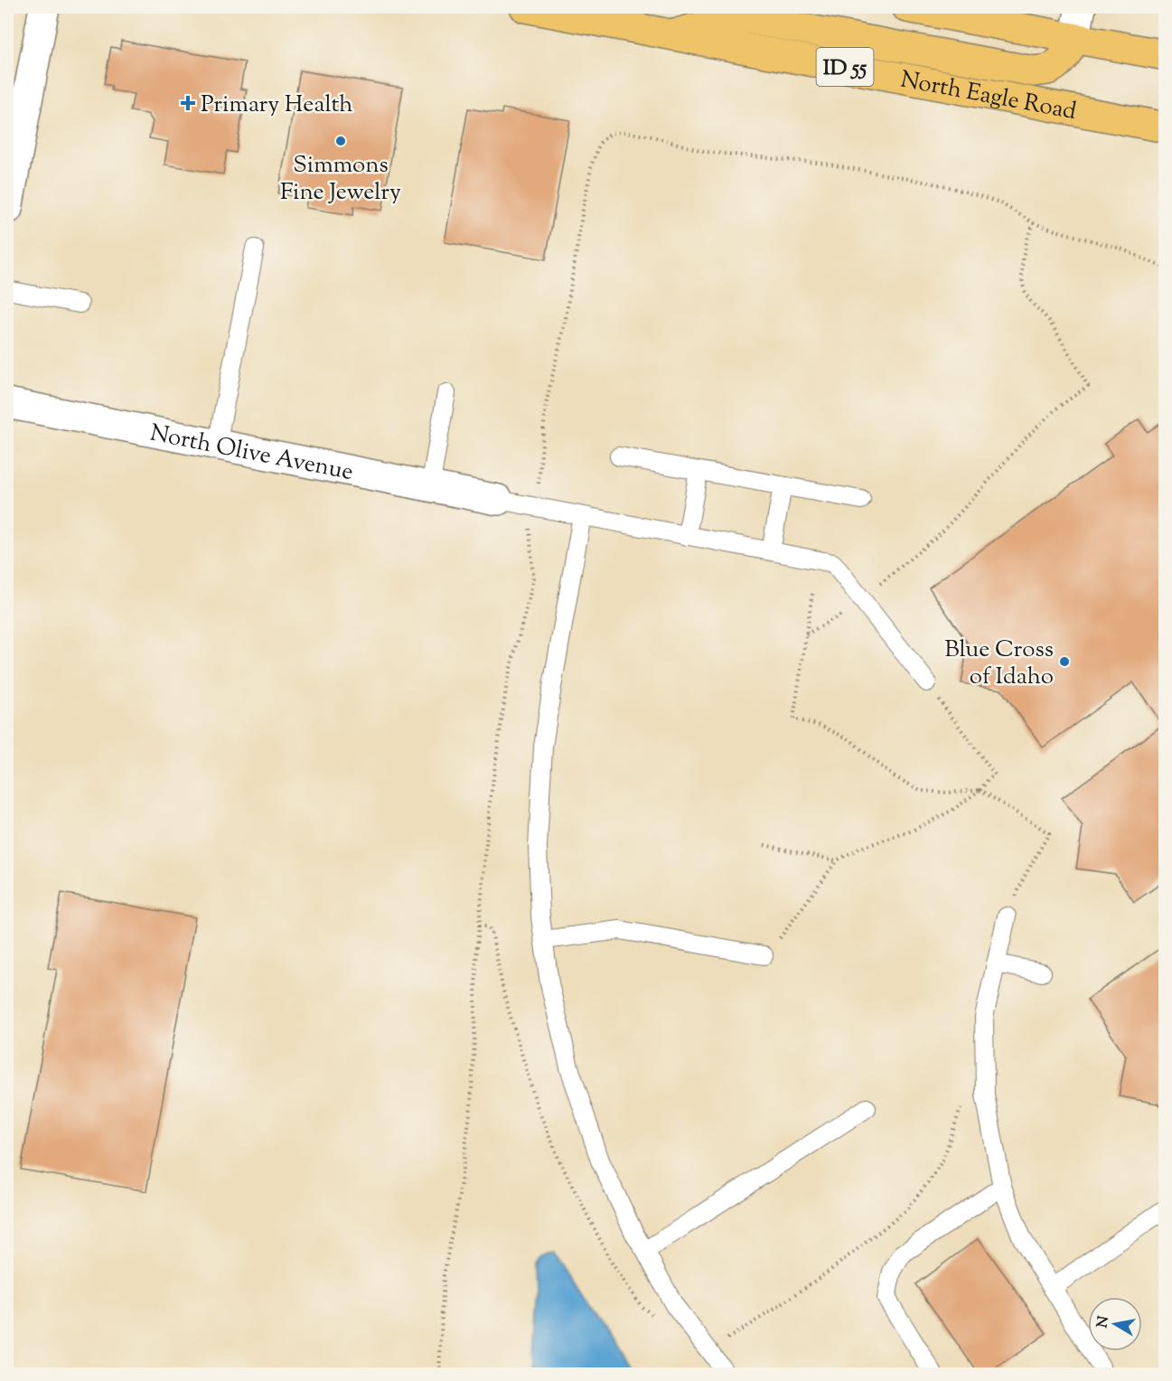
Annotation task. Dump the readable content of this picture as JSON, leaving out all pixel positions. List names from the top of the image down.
{
  "streets": {
    "highway": ["ID 55", "North Eagle Road"],
    "street": ["North Olive Avenue"]
  },
  "places": {
    "health": ["Primary Health"],
    "other": ["Simmons Fine Jewelry", "Blue Cross of Idaho"]
  },
  "north": "left"
}
